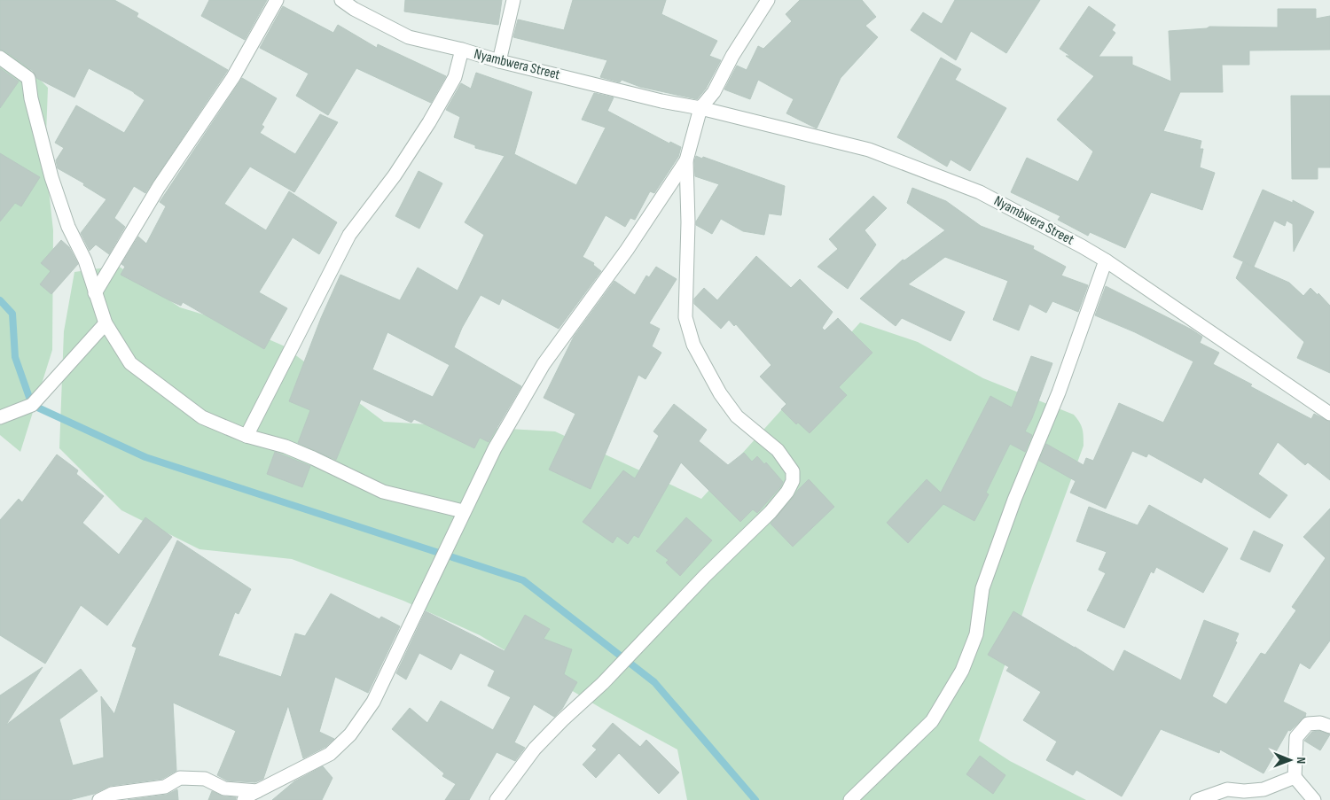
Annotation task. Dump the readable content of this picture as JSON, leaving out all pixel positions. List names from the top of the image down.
{
  "streets": {
    "street": ["Nyambwera Street"]
  },
  "north": "right"
}
